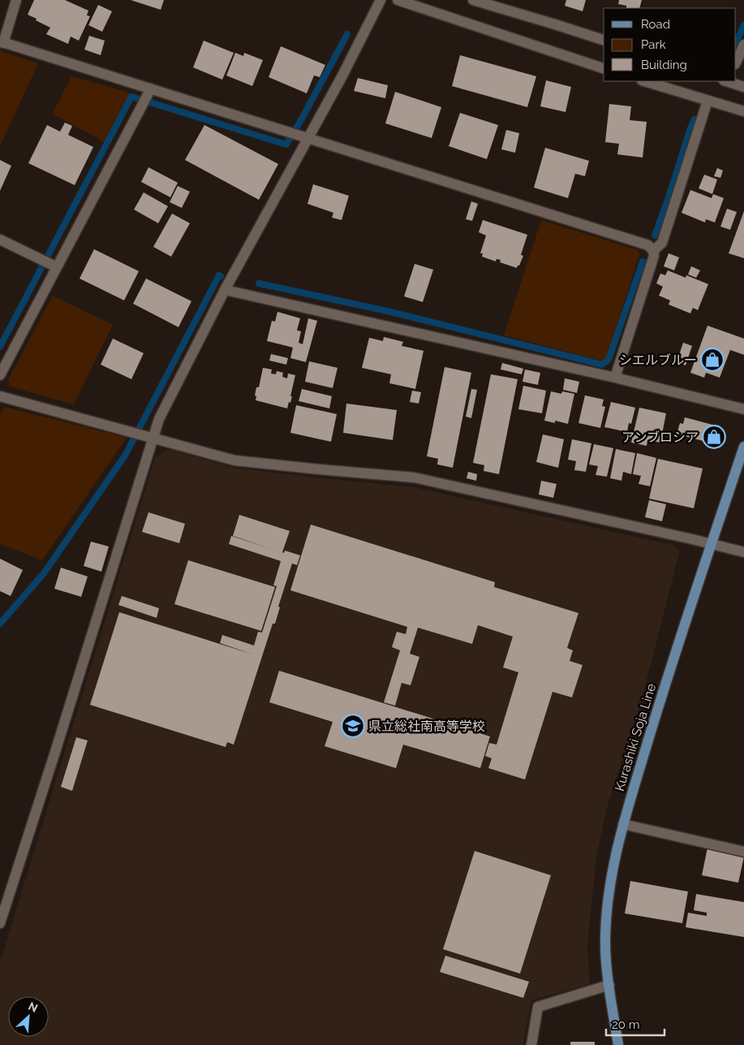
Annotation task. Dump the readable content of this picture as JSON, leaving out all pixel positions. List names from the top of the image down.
{
  "streets": {
    "main road": ["Kurashiki Soja Line"]
  },
  "places": {
    "shop": ["シエルブルー", "アンブロシア"],
    "school or university": ["県立総社南高等学校"]
  },
  "legend": ["Road", "Park", "Building"],
  "scale_bar": "20 m",
  "north": "top right"
}
